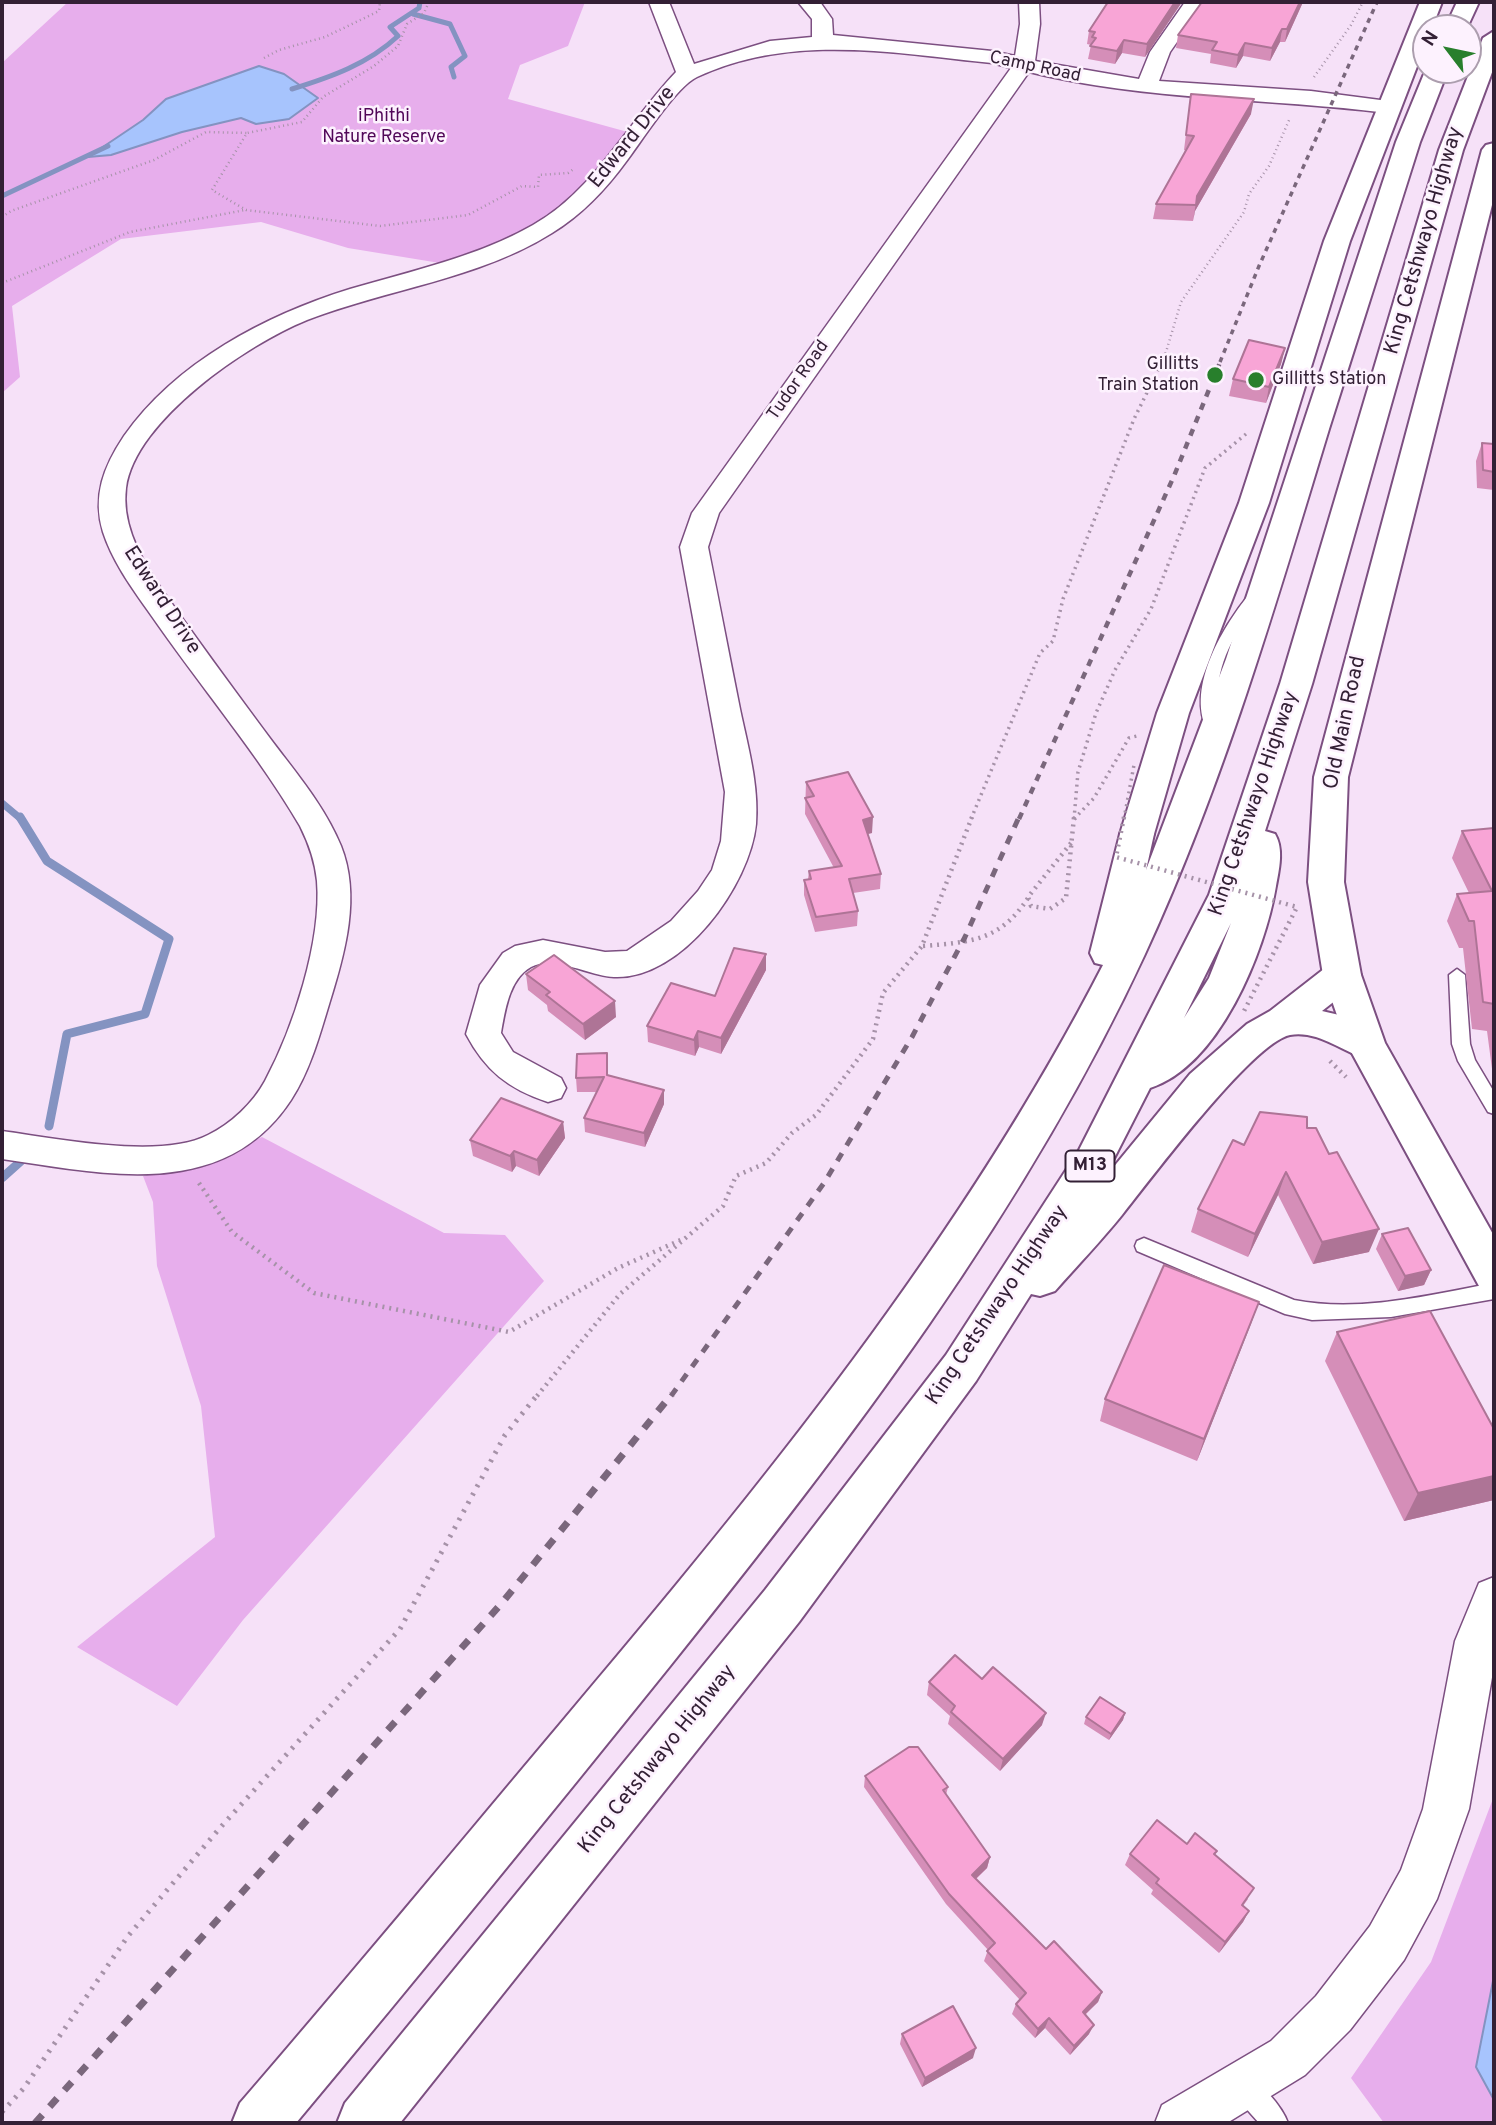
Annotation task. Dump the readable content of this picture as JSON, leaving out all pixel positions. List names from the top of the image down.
{
  "streets": {
    "main road": ["King Cetshwayo Highway", "Old Main Road", "M13"],
    "street": ["Camp Road", "Edward Drive", "Tudor Road"]
  },
  "crossings": [
    ["Camp Road", "Edward Drive"],
    ["Camp Road", "Tudor Road"]
  ],
  "parks": ["iPhithi Nature Reserve"],
  "places": ["Gillitts Train Station", "Gillitts Station"],
  "north": "top left"
}
